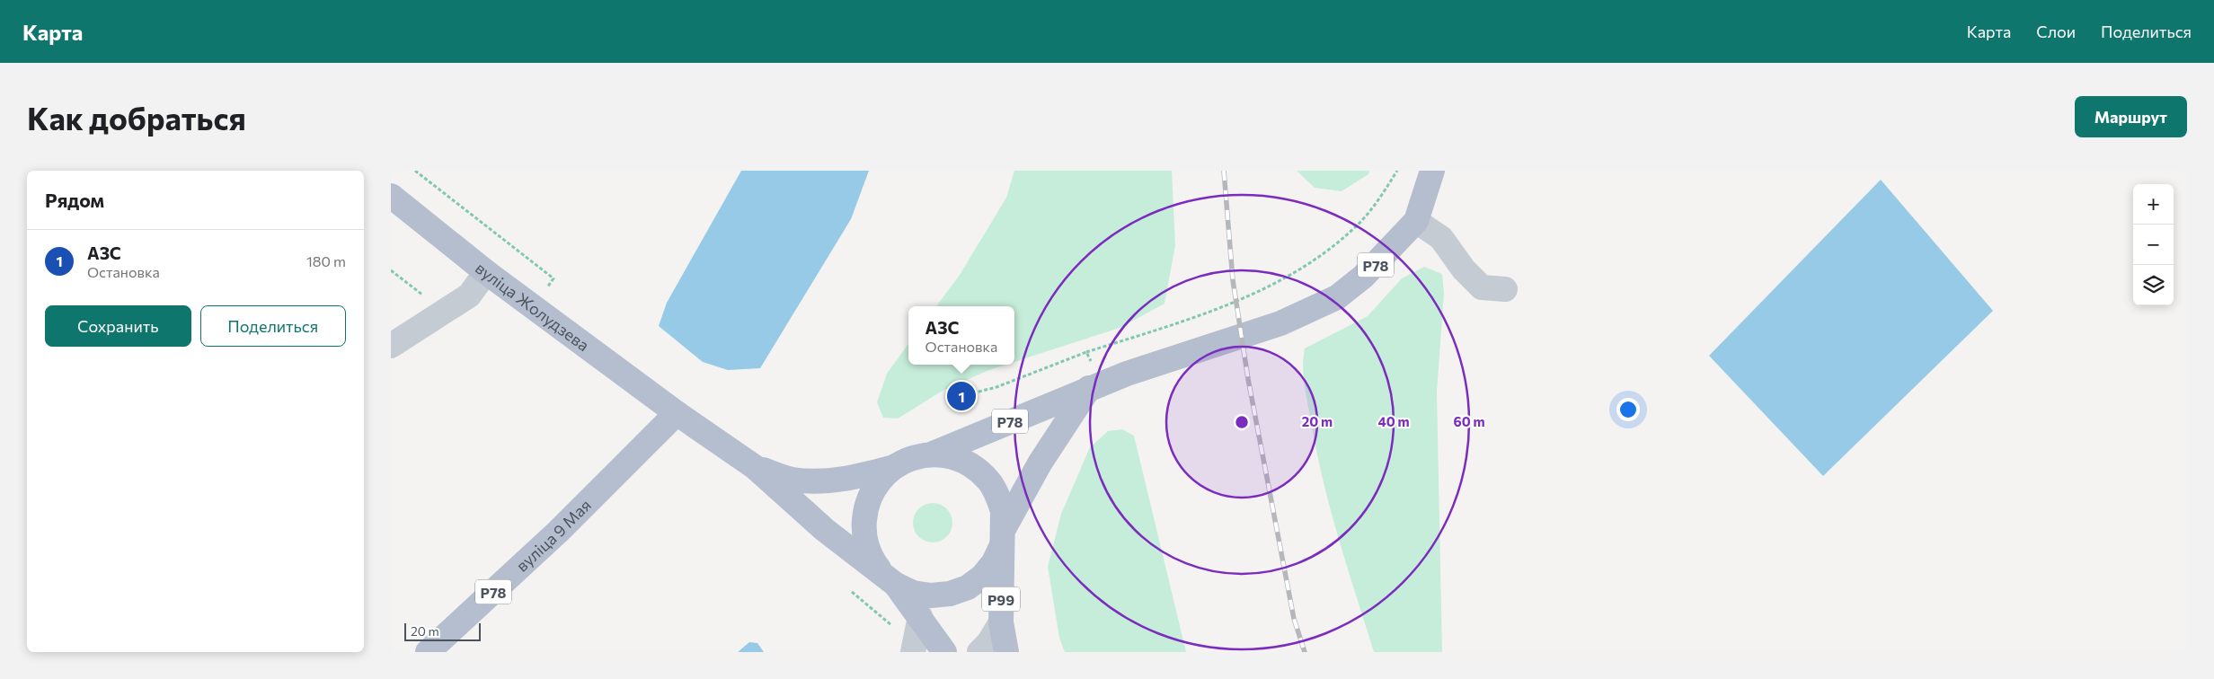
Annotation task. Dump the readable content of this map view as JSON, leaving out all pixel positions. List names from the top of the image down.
{
  "streets": {
    "main road": [
      "Р78",
      "вуліца Жолудзева",
      "вуліца 9 Мая",
      "Р99"
    ]
  },
  "crossings": [
    ["Р78", "вуліца Жолудзева"],
    ["Р78", "вуліца 9 Мая"],
    ["Р78", "Р99"],
    ["вуліца Жолудзева", "вуліца 9 Мая"]
  ],
  "scale_bar": "20 m",
  "page": {
    "header": "Карта",
    "nav": ["Карта", "Слои", "Поделиться"],
    "buttons": [
      "Маршрут",
      ["Сохранить", "Поделиться"]
    ],
    "title": "Как добраться",
    "heading": "Рядом",
    "map_buttons": ["+", "−"],
    "list": [
      {
        "mark": "1",
        "name": "АЗС",
        "note": "Остановка",
        "value": "180 m"
      }
    ],
    "popup": ["АЗС", "Остановка"],
    "pins": "1",
    "scale": "20 m"
  },
  "rings": ["20 m", "40 m", "60 m"]
}
